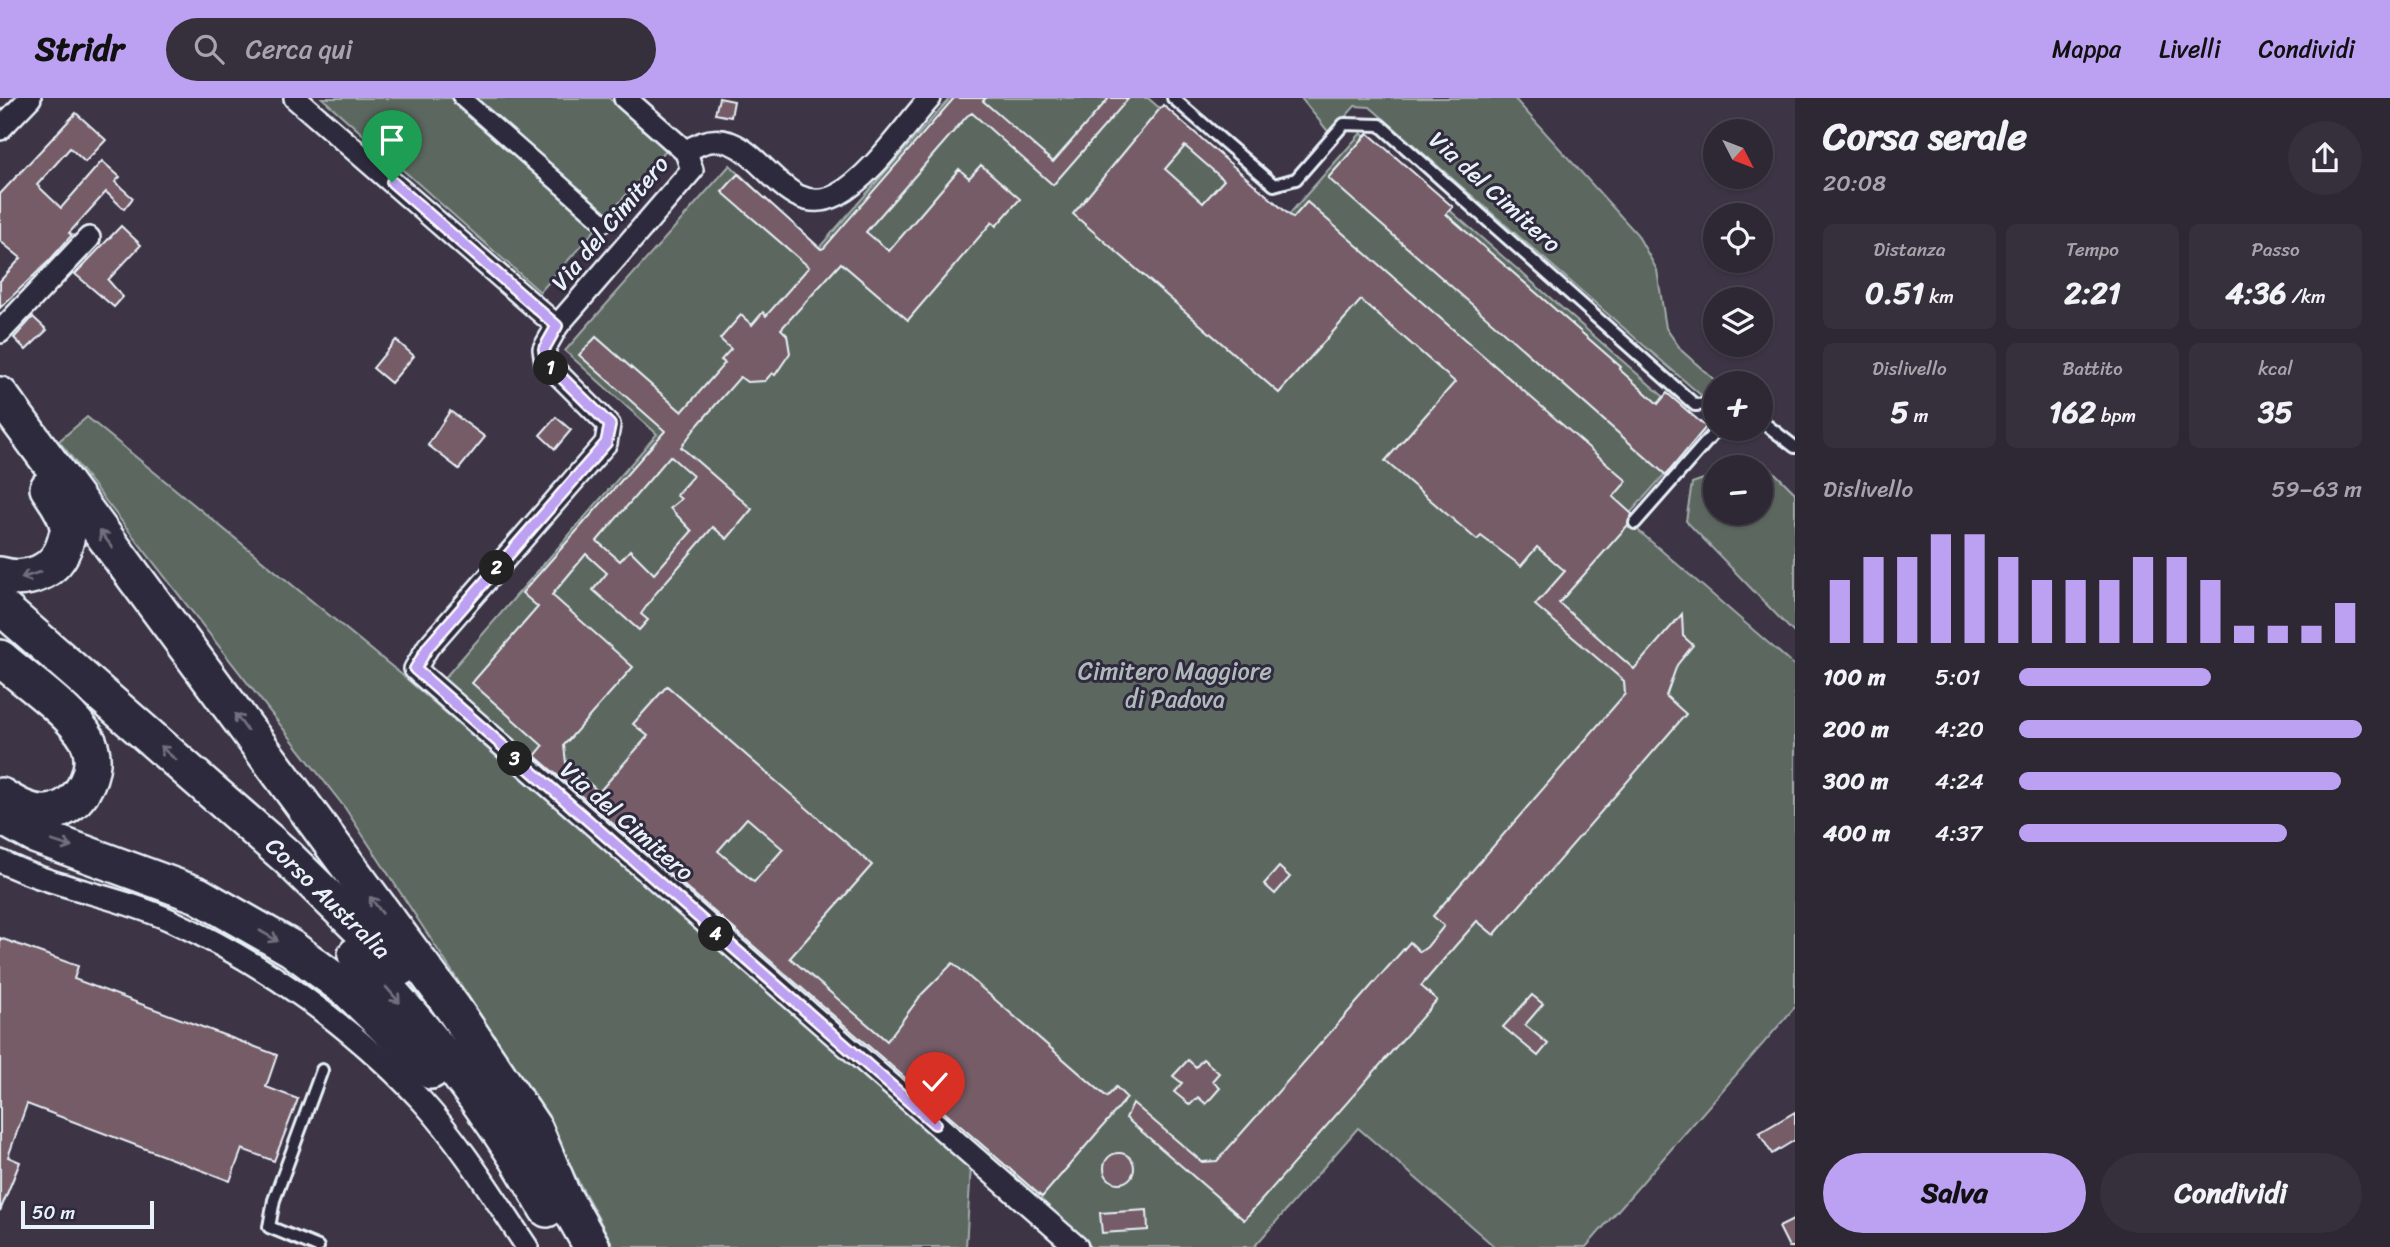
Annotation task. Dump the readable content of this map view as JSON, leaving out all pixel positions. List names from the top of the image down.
{
  "streets": {
    "highway": ["Corso Australia"],
    "street": ["Via del Cimitero"]
  },
  "parks": ["Cimitero Maggiore di Padova"],
  "scale_bar": "50 m",
  "north": "bottom right",
  "page": {
    "header": "Stridr",
    "search": "Cerca qui",
    "nav": ["Mappa", "Livelli", "Condividi"],
    "heading": ["Corsa serale", "20:08"],
    "map_buttons": ["+", "−"],
    "stats": [
      ["Distanza", "0.51 km"],
      ["Tempo", "2:21"],
      ["Passo", "4:36 /km"],
      ["Dislivello", "5 m"],
      ["Battito", "162 bpm"],
      ["kcal", "35"]
    ],
    "pins": [
      "1",
      "2",
      "3",
      "4"
    ],
    "chart": ["Dislivello", "59–63 m"],
    "list": [
      {
        "name": "100 m",
        "note": "5:01"
      },
      {
        "name": "200 m",
        "note": "4:20"
      },
      {
        "name": "300 m",
        "note": "4:24"
      },
      {
        "name": "400 m",
        "note": "4:37"
      }
    ],
    "buttons": ["Salva", "Condividi"],
    "scale": "50 m"
  }
}
